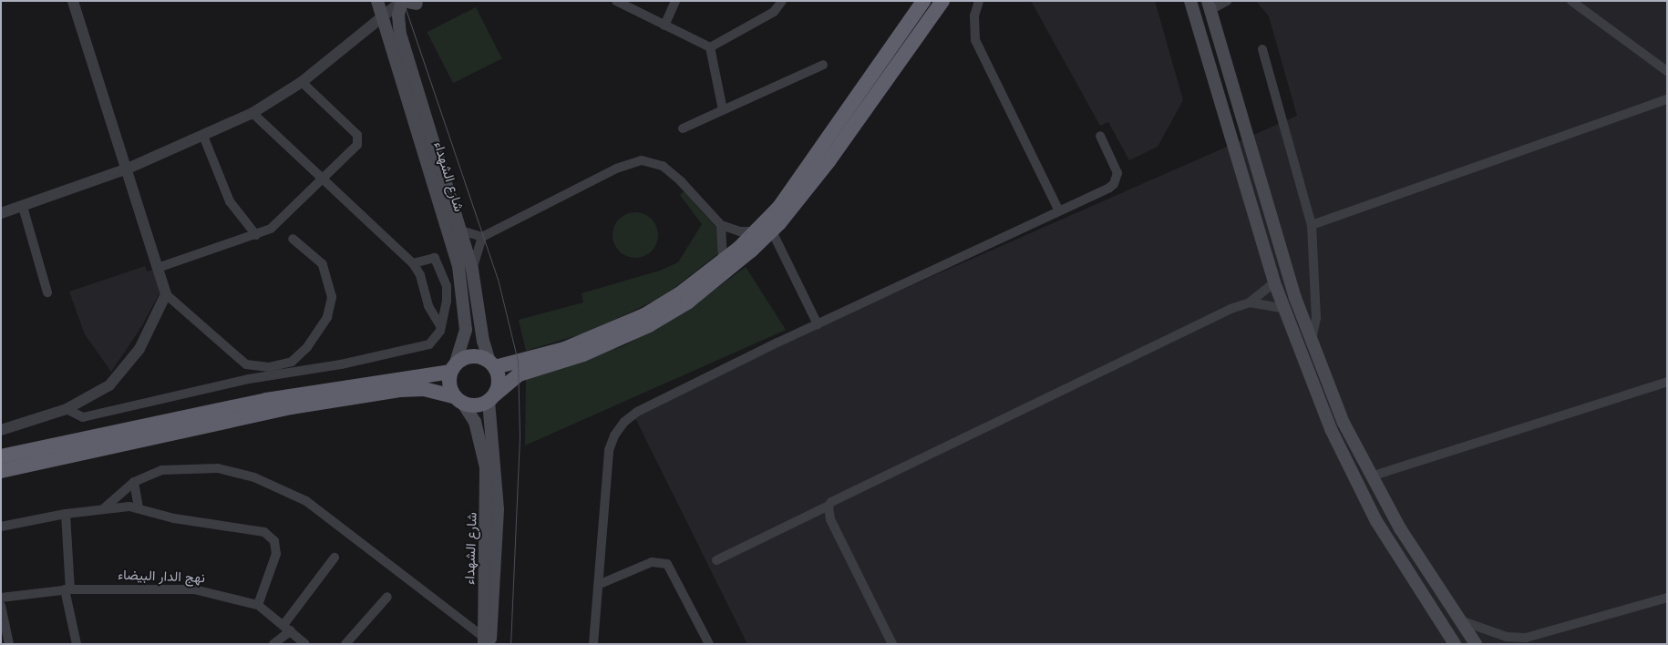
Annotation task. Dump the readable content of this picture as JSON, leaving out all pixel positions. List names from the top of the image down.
{
  "streets": {
    "main road": ["شارع الشهداء"],
    "street": ["نهج الدار البيضاء"]
  }
}
